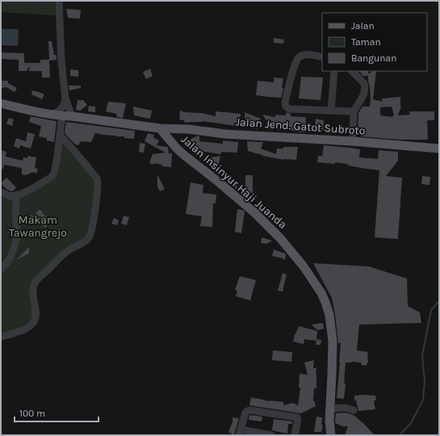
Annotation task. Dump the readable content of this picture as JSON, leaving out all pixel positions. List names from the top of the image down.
{
  "streets": {
    "main road": ["Jalan Jend. Gatot Subroto", "Jalan Insinyur Haji Juanda"]
  },
  "crossings": [
    ["Jalan Jend. Gatot Subroto", "Jalan Insinyur Haji Juanda"]
  ],
  "parks": ["Makam Tawangrejo"],
  "legend": ["Jalan", "Taman", "Bangunan"],
  "scale_bar": "100 m"
}
